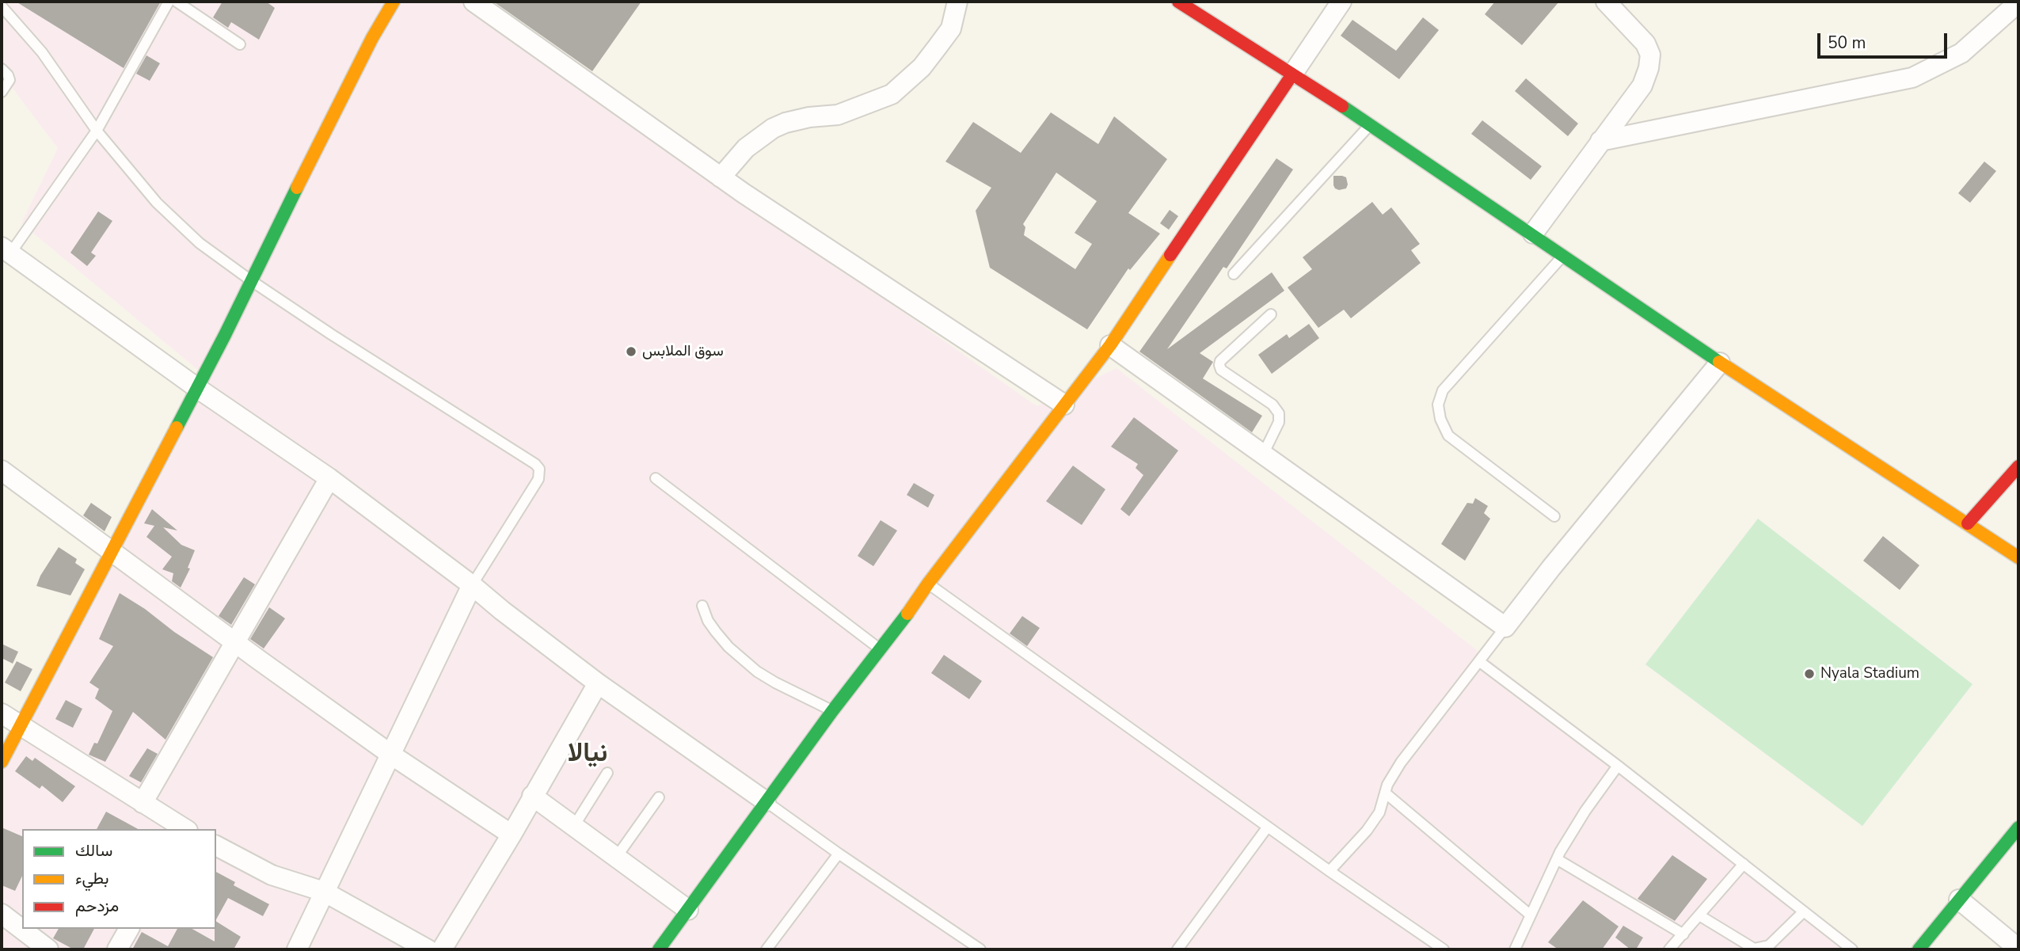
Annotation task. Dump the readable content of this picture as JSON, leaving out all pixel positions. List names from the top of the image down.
{
  "districts": ["نيالا"],
  "places": ["سوق الملابس", "Nyala Stadium"],
  "legend": ["سالك", "بطيء", "مزدحم"],
  "scale_bar": "50 m"
}
